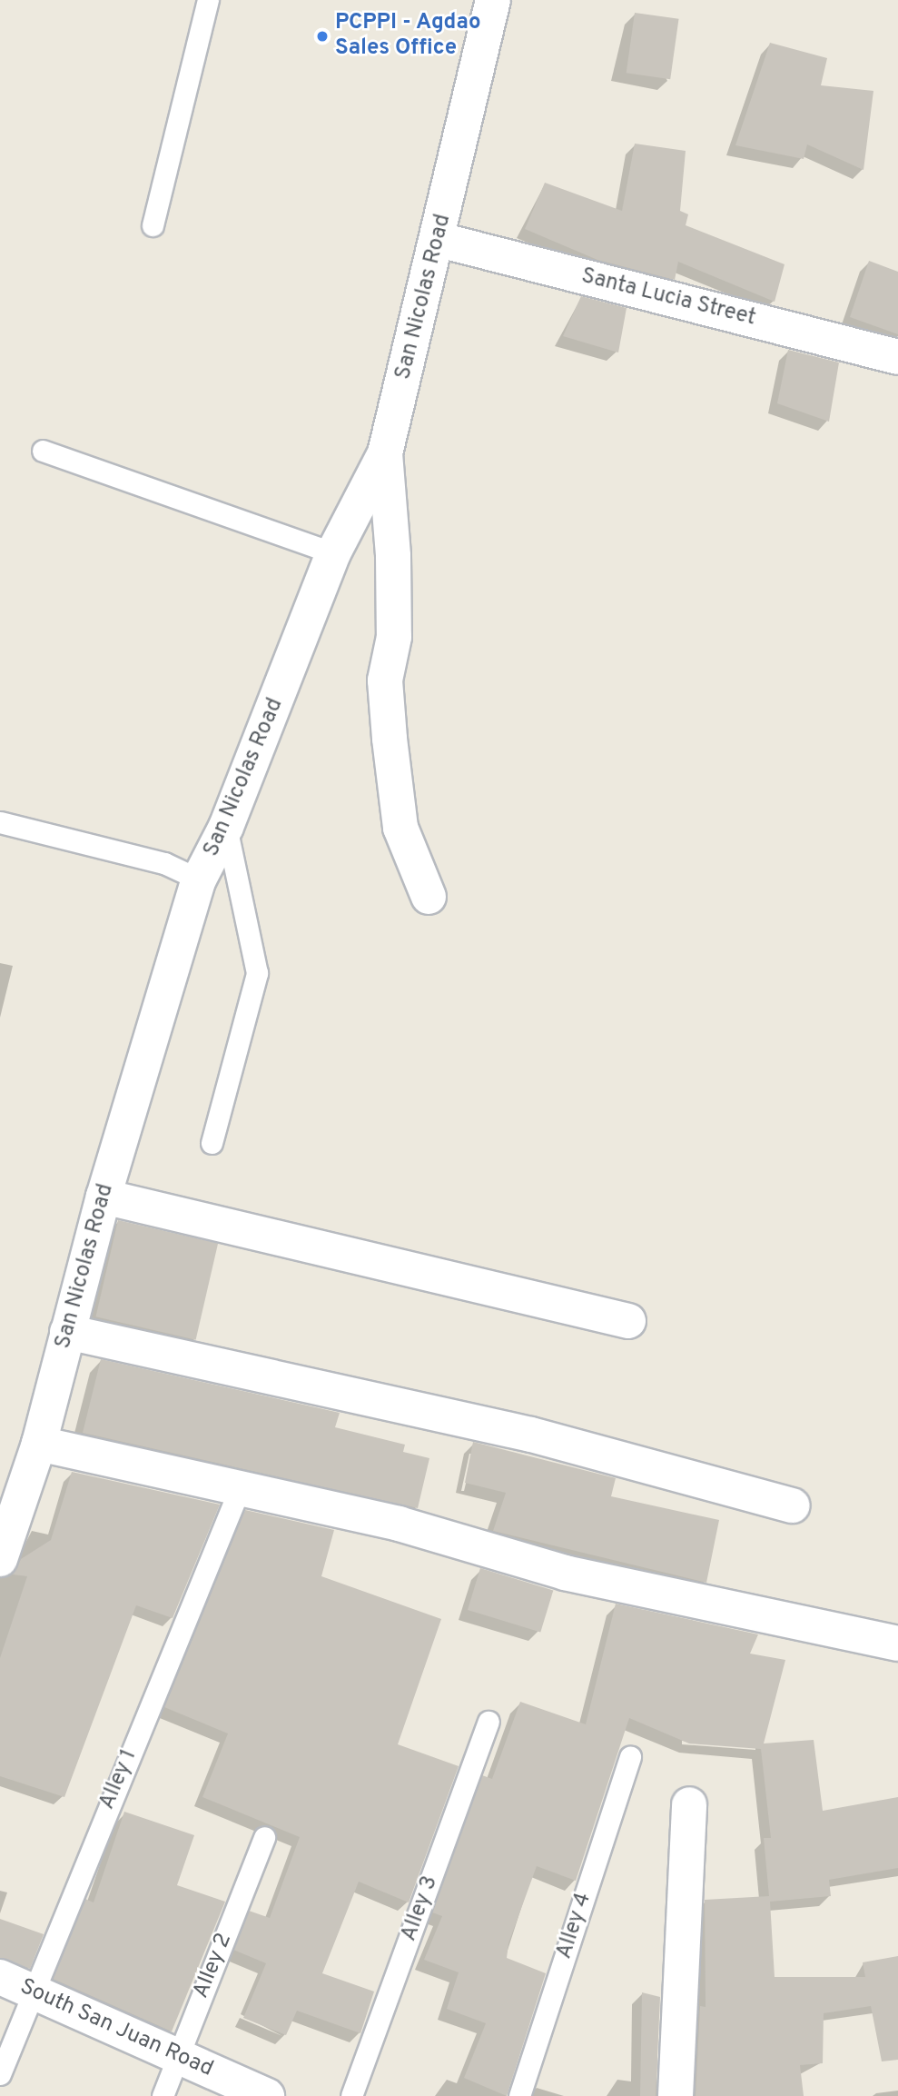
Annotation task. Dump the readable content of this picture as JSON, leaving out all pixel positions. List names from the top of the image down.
{
  "streets": {
    "street": ["San Nicolas Road", "Santa Lucia Street", "South San Juan Road"],
    "lane": [
      "Alley 1",
      "Alley 3",
      "Alley 4",
      "Alley 2"
    ]
  },
  "crossings": [
    ["San Nicolas Road", "Santa Lucia Street"],
    ["Alley 1", "South San Juan Road"],
    ["Alley 2", "South San Juan Road"]
  ],
  "places": ["PCPPI - Agdao Sales Office"]
}
